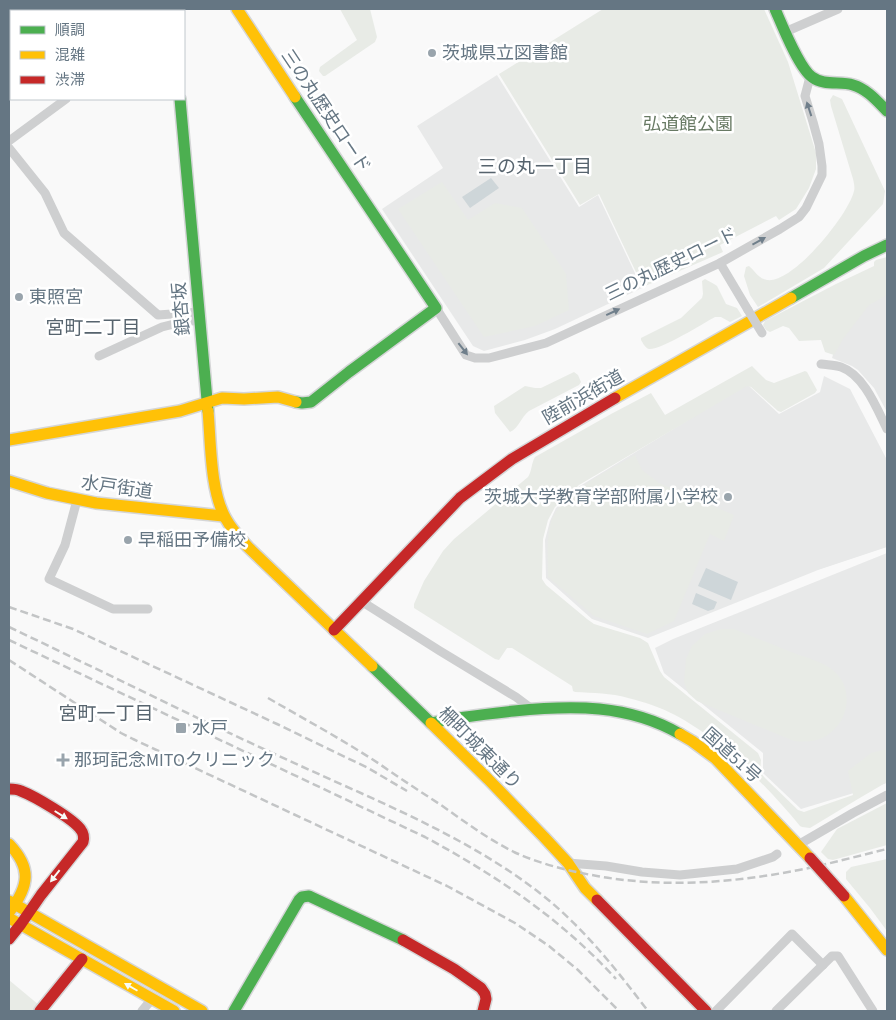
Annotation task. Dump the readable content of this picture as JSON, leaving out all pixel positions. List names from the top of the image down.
{
  "streets": {
    "main road": [
      "三の丸歴史ロード",
      "銀杏坂",
      "陸前浜街道",
      "水戸街道",
      "柵町城東通り",
      "国道51号"
    ]
  },
  "crossings": [
    ["銀杏坂", "水戸街道"],
    ["銀杏坂", "柵町城東通り"],
    ["陸前浜街道", "柵町城東通り"],
    ["水戸街道", "柵町城東通り"],
    ["柵町城東通り", "国道51号"]
  ],
  "districts": ["三の丸一丁目", "宮町二丁目", "宮町一丁目"],
  "parks": ["弘道館公園"],
  "places": {
    "other": [
      "茨城県立図書館",
      "東照宮",
      "茨城大学教育学部附属小学校",
      "早稲田予備校"
    ],
    "transit": ["水戸"],
    "health": ["那珂記念MITOクリニック"]
  },
  "legend": ["順調", "混雑", "渋滞"]
}
